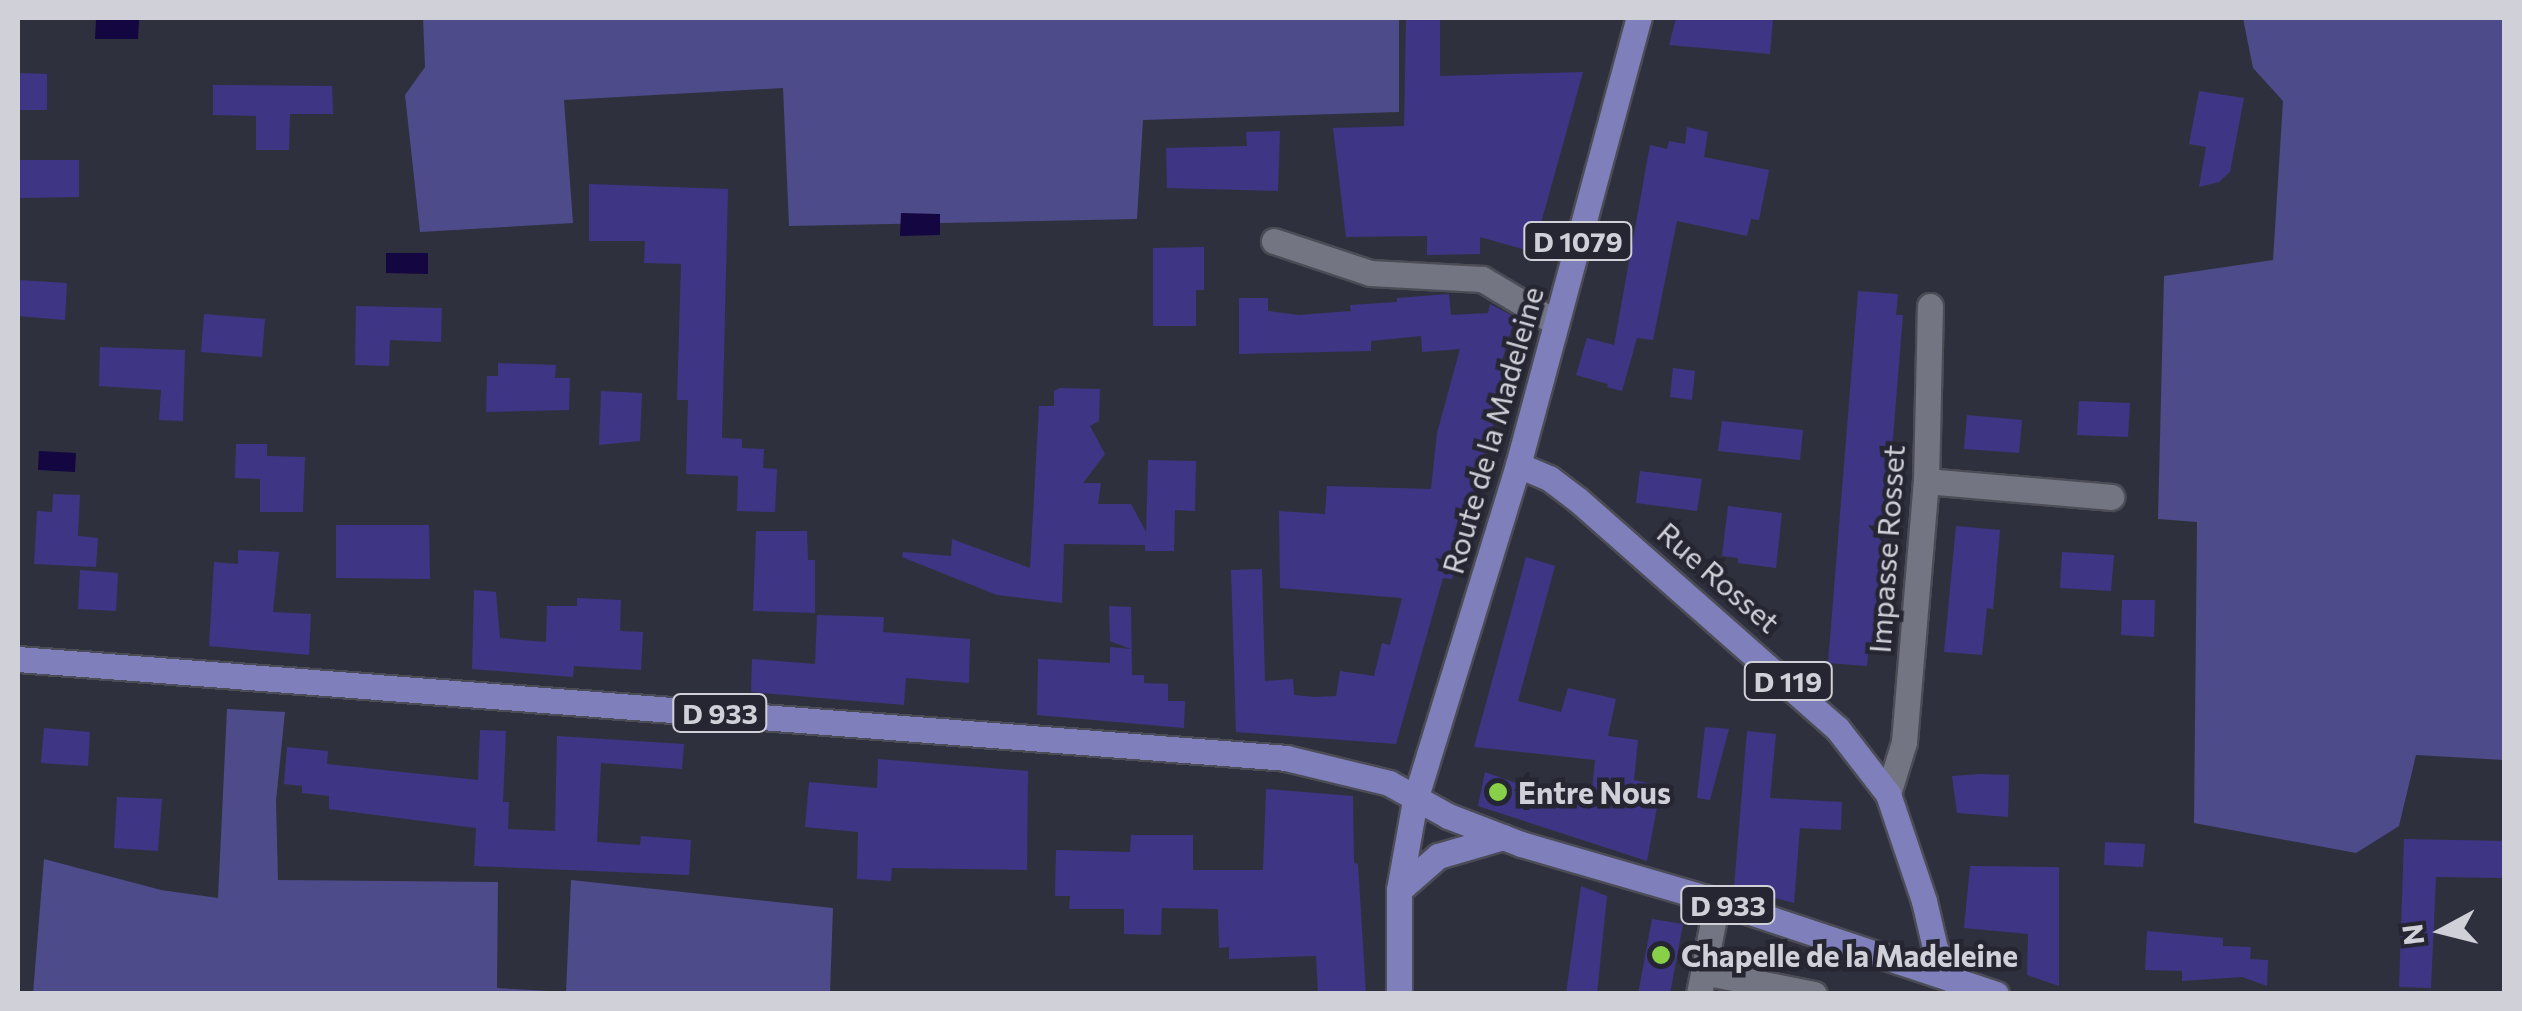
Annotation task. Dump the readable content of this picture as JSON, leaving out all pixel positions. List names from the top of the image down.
{
  "streets": {
    "main road": [
      "D 1079",
      "Route de la Madeleine",
      "Rue Rosset",
      "D 119",
      "D 933"
    ],
    "street": ["Impasse Rosset"]
  },
  "crossings": [
    ["D 1079", "Route de la Madeleine"],
    ["D 1079", "D 933"],
    ["Route de la Madeleine", "Rue Rosset"],
    ["Route de la Madeleine", "D 933"],
    ["Impasse Rosset", "Rue Rosset"],
    ["Rue Rosset", "D 933"]
  ],
  "places": ["Entre Nous", "Chapelle de la Madeleine"],
  "north": "left"
}
